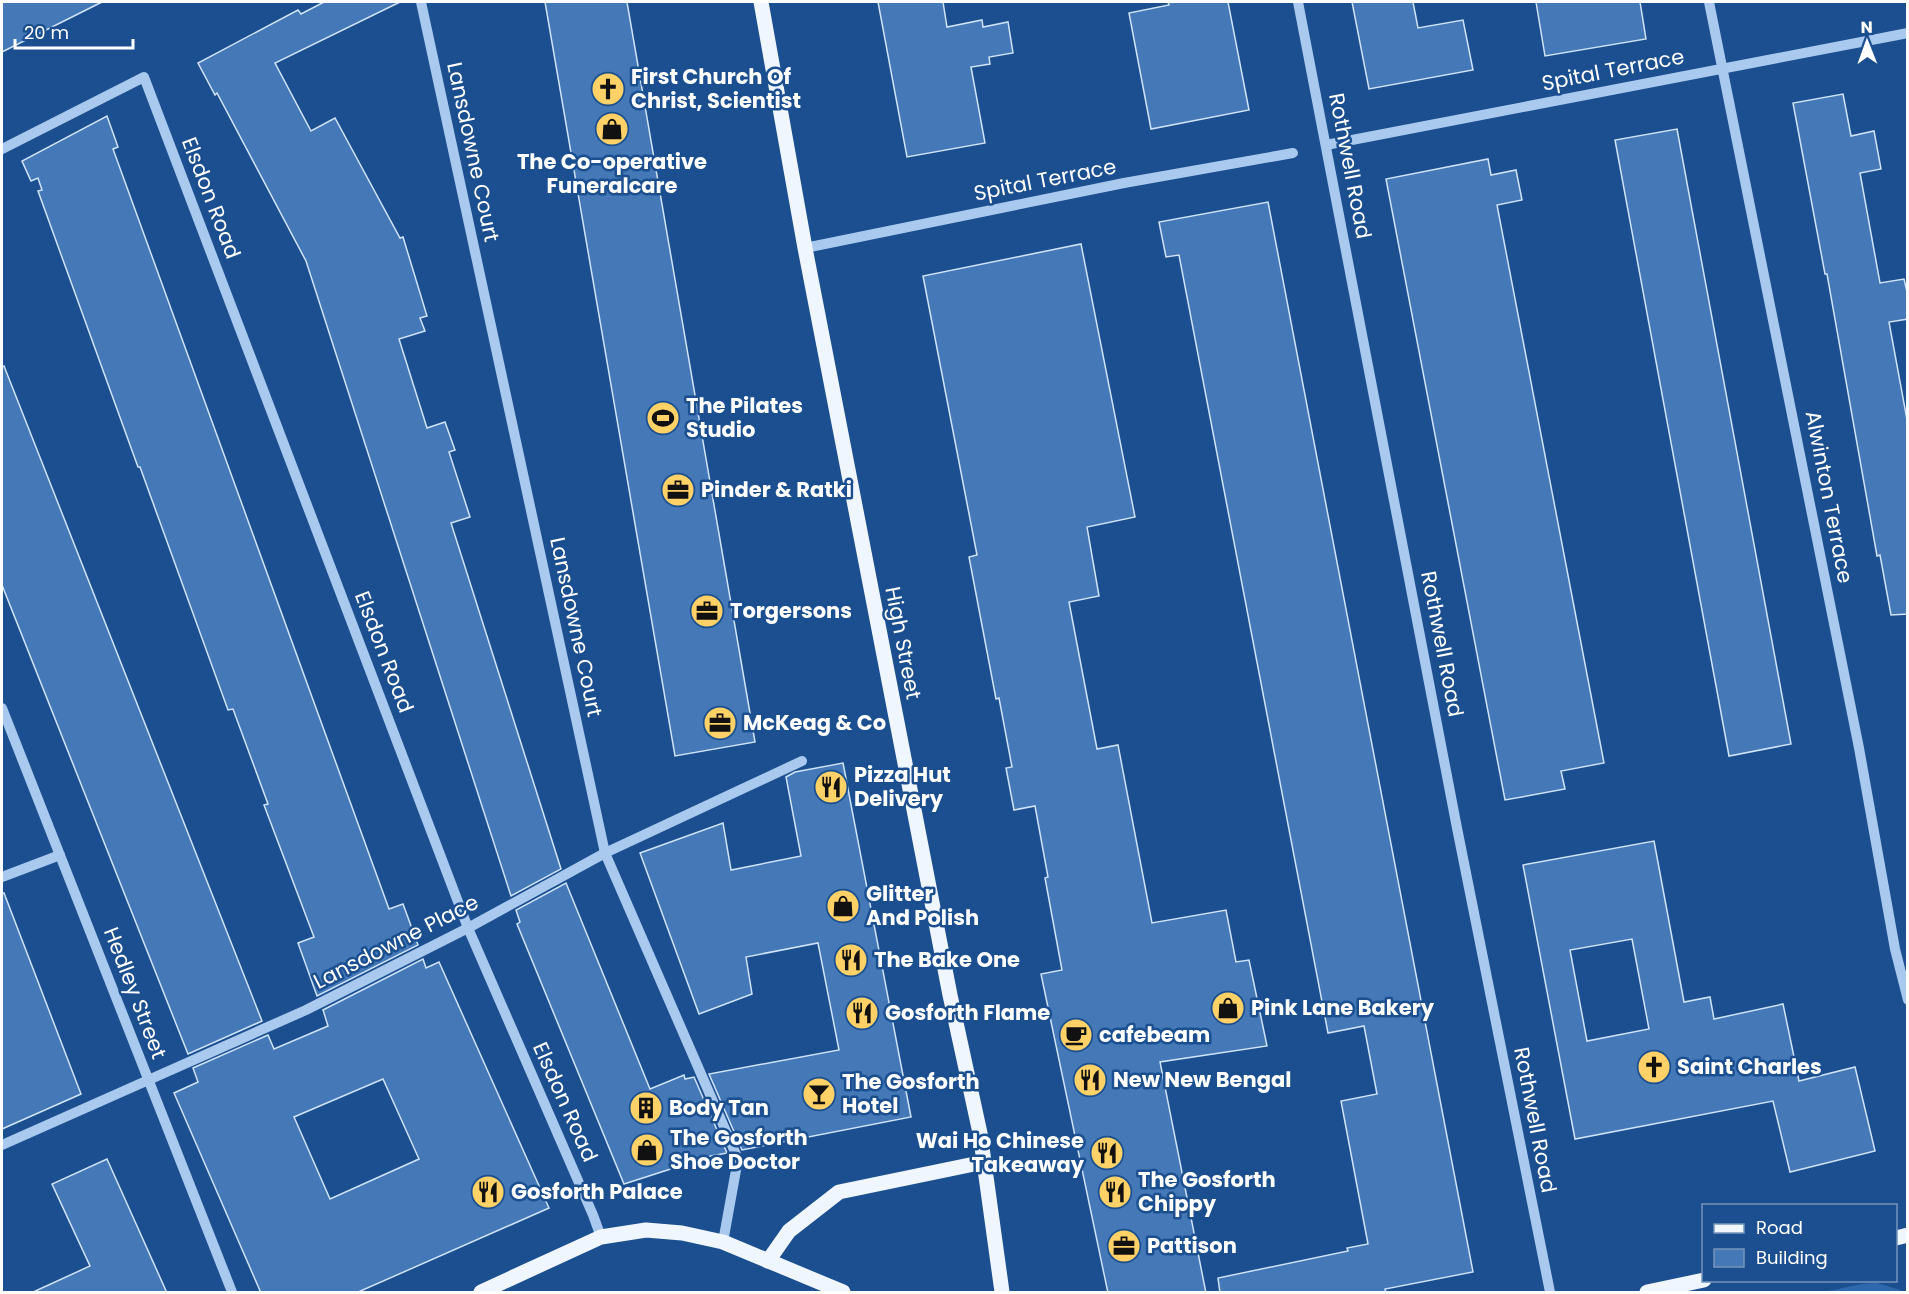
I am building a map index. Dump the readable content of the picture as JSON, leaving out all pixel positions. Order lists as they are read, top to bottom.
{
  "streets": {
    "main road": ["High Street"],
    "street": [
      "Spital Terrace",
      "Lansdowne Court",
      "Rothwell Road",
      "Elsdon Road",
      "Alwinton Terrace",
      "Lansdowne Place",
      "Hedley Street"
    ]
  },
  "crossings": [
    ["Spital Terrace", "Rothwell Road"],
    ["Spital Terrace", "Alwinton Terrace"],
    ["Spital Terrace", "High Street"],
    ["Lansdowne Court", "Lansdowne Place"],
    ["Elsdon Road", "Lansdowne Place"],
    ["Lansdowne Place", "Hedley Street"]
  ],
  "places": {
    "church": ["First Church Of Christ, Scientist", "Saint Charles"],
    "shop": [
      "The Co-operative Funeralcare",
      "Glitter And Polish",
      "Pink Lane Bakery",
      "The Gosforth Shoe Doctor"
    ],
    "sports": ["The Pilates Studio"],
    "office": [
      "Pinder & Ratki",
      "Torgersons",
      "McKeag & Co",
      "Pattison"
    ],
    "restaurant": [
      "Pizza Hut Delivery",
      "The Bake One",
      "Gosforth Flame",
      "New New Bengal",
      "Wai Ho Chinese Takeaway",
      "Gosforth Palace",
      "The Gosforth Chippy"
    ],
    "cafe": ["cafebeam"],
    "bar": ["The Gosforth Hotel"],
    "building": ["Body Tan"]
  },
  "legend": ["Road", "Building"],
  "scale_bar": "20 m",
  "north": "top"
}
